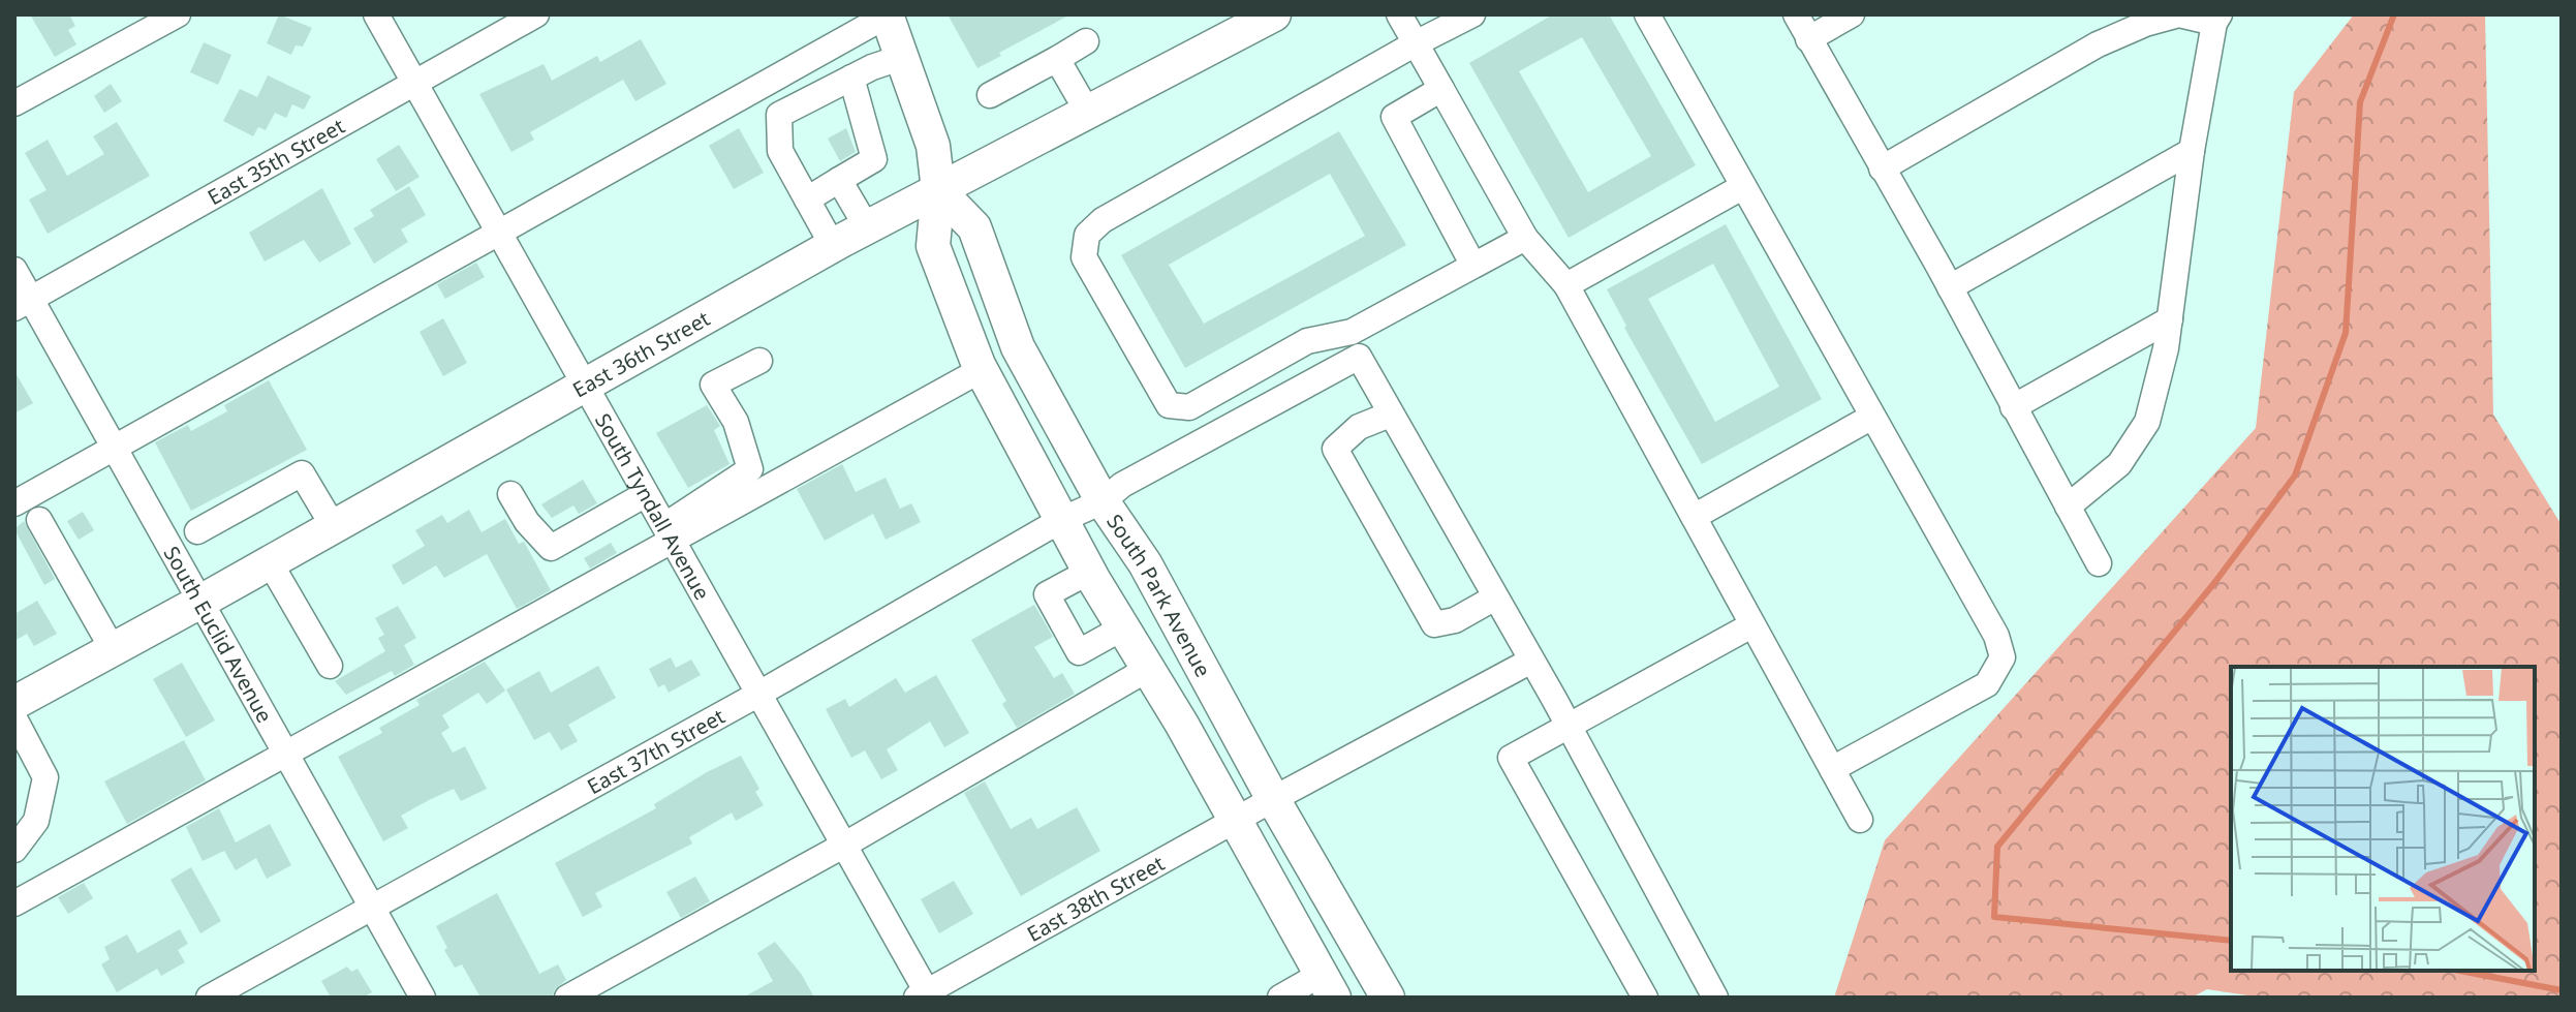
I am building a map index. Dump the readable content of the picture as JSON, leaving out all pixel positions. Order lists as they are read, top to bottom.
{
  "streets": {
    "main road": ["East 36th Street", "South Park Avenue"],
    "street": [
      "East 35th Street",
      "South Tyndall Avenue",
      "South Euclid Avenue",
      "East 37th Street",
      "East 38th Street"
    ]
  },
  "crossings": [
    ["East 35th Street", "South Tyndall Avenue"],
    ["East 35th Street", "South Euclid Avenue"],
    ["East 36th Street", "South Tyndall Avenue"],
    ["East 36th Street", "South Park Avenue"],
    ["East 36th Street", "South Euclid Avenue"],
    ["South Tyndall Avenue", "East 37th Street"],
    ["South Tyndall Avenue", "East 38th Street"],
    ["South Park Avenue", "East 37th Street"],
    ["South Park Avenue", "East 38th Street"],
    ["South Euclid Avenue", "East 37th Street"]
  ]
}
